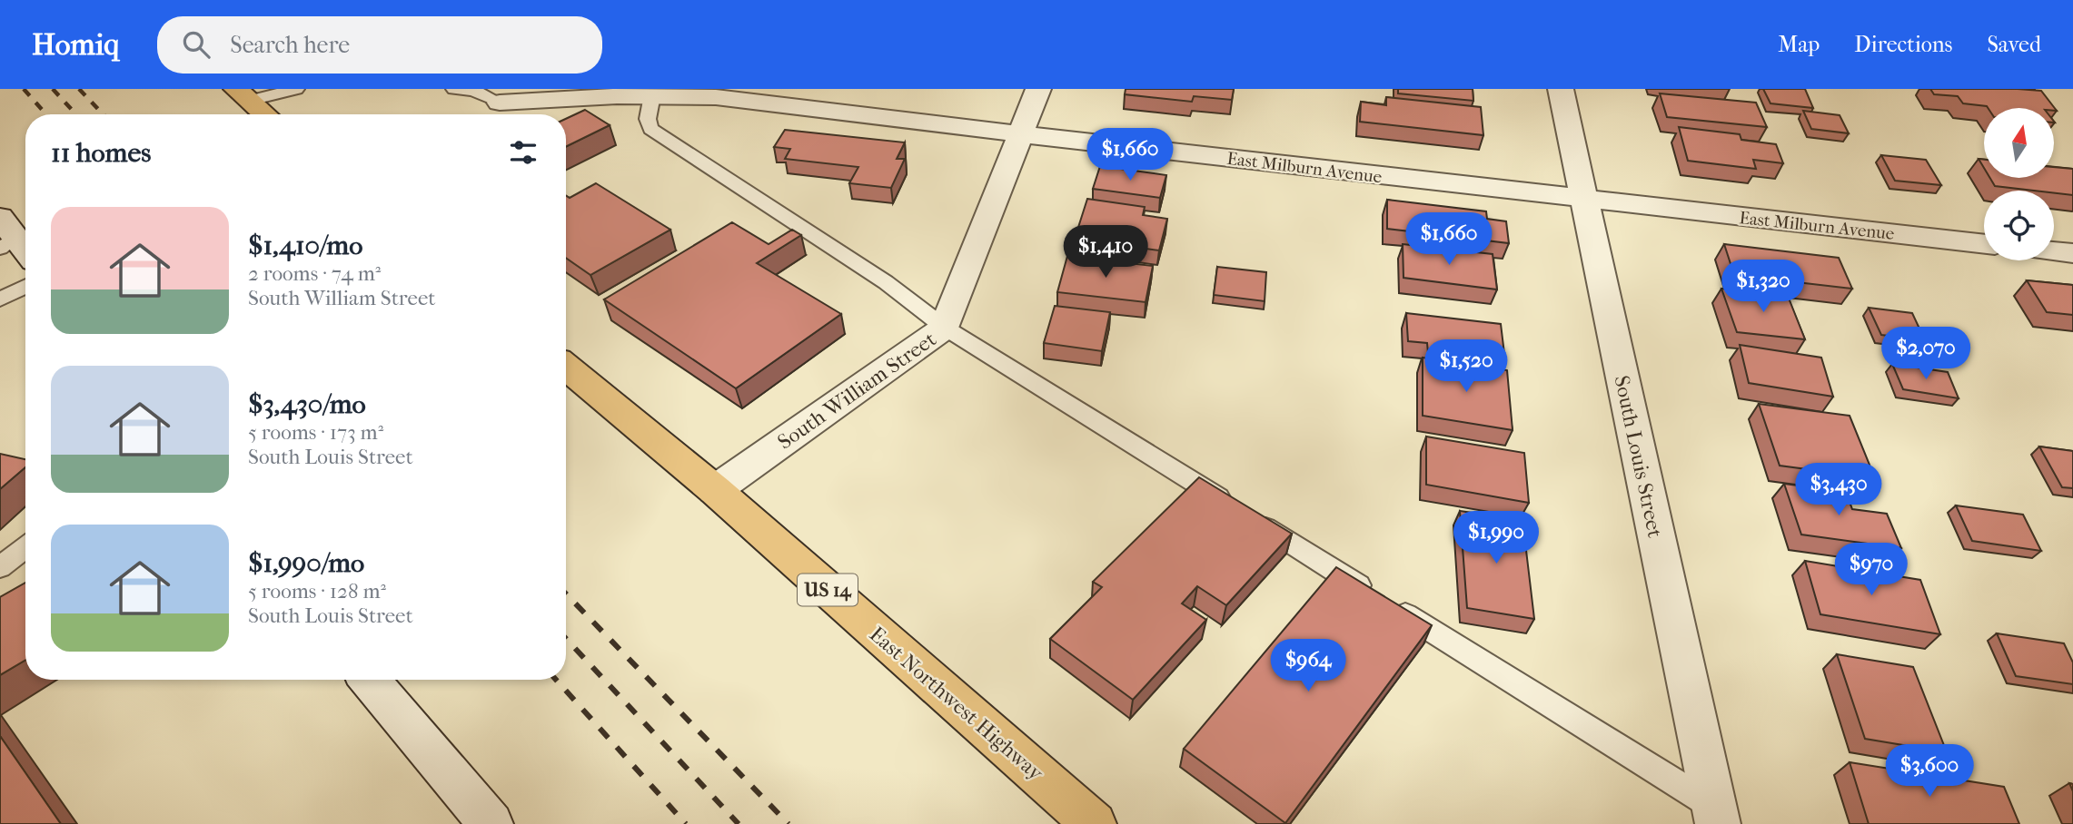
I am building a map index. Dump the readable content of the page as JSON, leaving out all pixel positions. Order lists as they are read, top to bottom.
{
  "streets": {
    "main road": ["US 14", "East Northwest Highway"],
    "street": ["East Milburn Avenue", "South William Street", "South Louis Street"]
  },
  "crossings": [
    ["East Milburn Avenue", "South William Street"],
    ["East Milburn Avenue", "South Louis Street"],
    ["South William Street", "East Northwest Highway"]
  ],
  "north": "top",
  "page": {
    "header": "Homiq",
    "search": "Search here",
    "nav": ["Map", "Directions", "Saved"],
    "heading": "11 homes",
    "price": [
      "$1,660",
      "$1,660",
      "$1,410",
      "$1,320",
      "$2,070",
      "$1,520",
      "$3,430",
      "$1,990",
      "$970",
      "$964",
      "$3,600"
    ],
    "list": [
      {
        "name": "$1,410/mo",
        "note": "2 rooms · 74 m² · South William Street"
      },
      {
        "name": "$3,430/mo",
        "note": "5 rooms · 173 m² · South Louis Street"
      },
      {
        "name": "$1,990/mo",
        "note": "5 rooms · 128 m² · South Louis Street"
      }
    ]
  }
}
